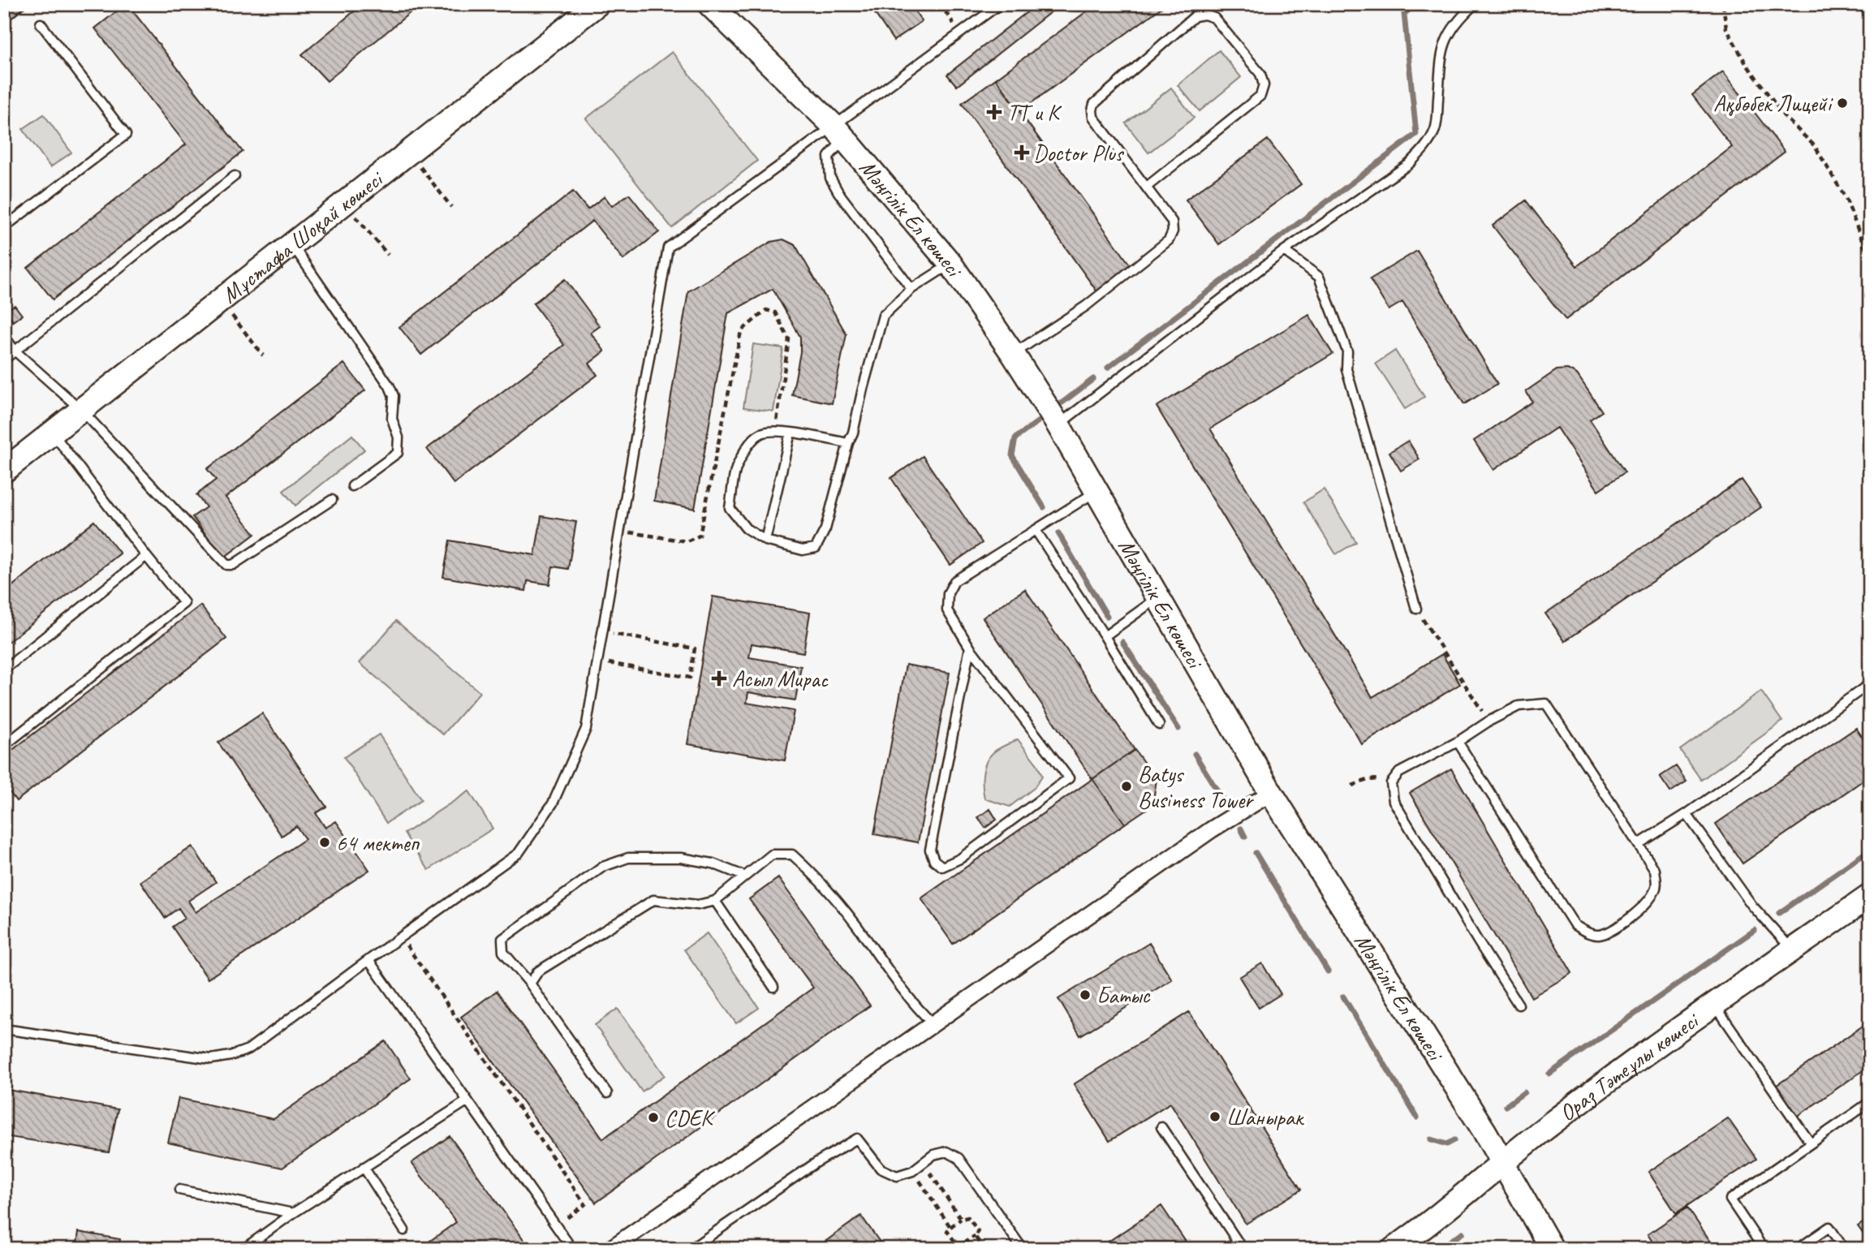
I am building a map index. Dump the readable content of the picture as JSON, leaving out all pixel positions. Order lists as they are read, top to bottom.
{
  "streets": {
    "street": ["Мәңгілік Ел көшесі", "Мұстафа Шоқай көшесі", "Ораз Тәтеұлы көшесі"]
  },
  "crossings": [
    ["Мәңгілік Ел көшесі", "Ораз Тәтеұлы көшесі"]
  ],
  "places": {
    "other": [
      "Ақбөбек Лицейі",
      "Batys Business Tower",
      "64 мектеп",
      "Батыс",
      "Шанырак",
      "CDEK"
    ],
    "health": ["ТТ и К", "Doctor Plus", "Асыл Мирас"]
  }
}
